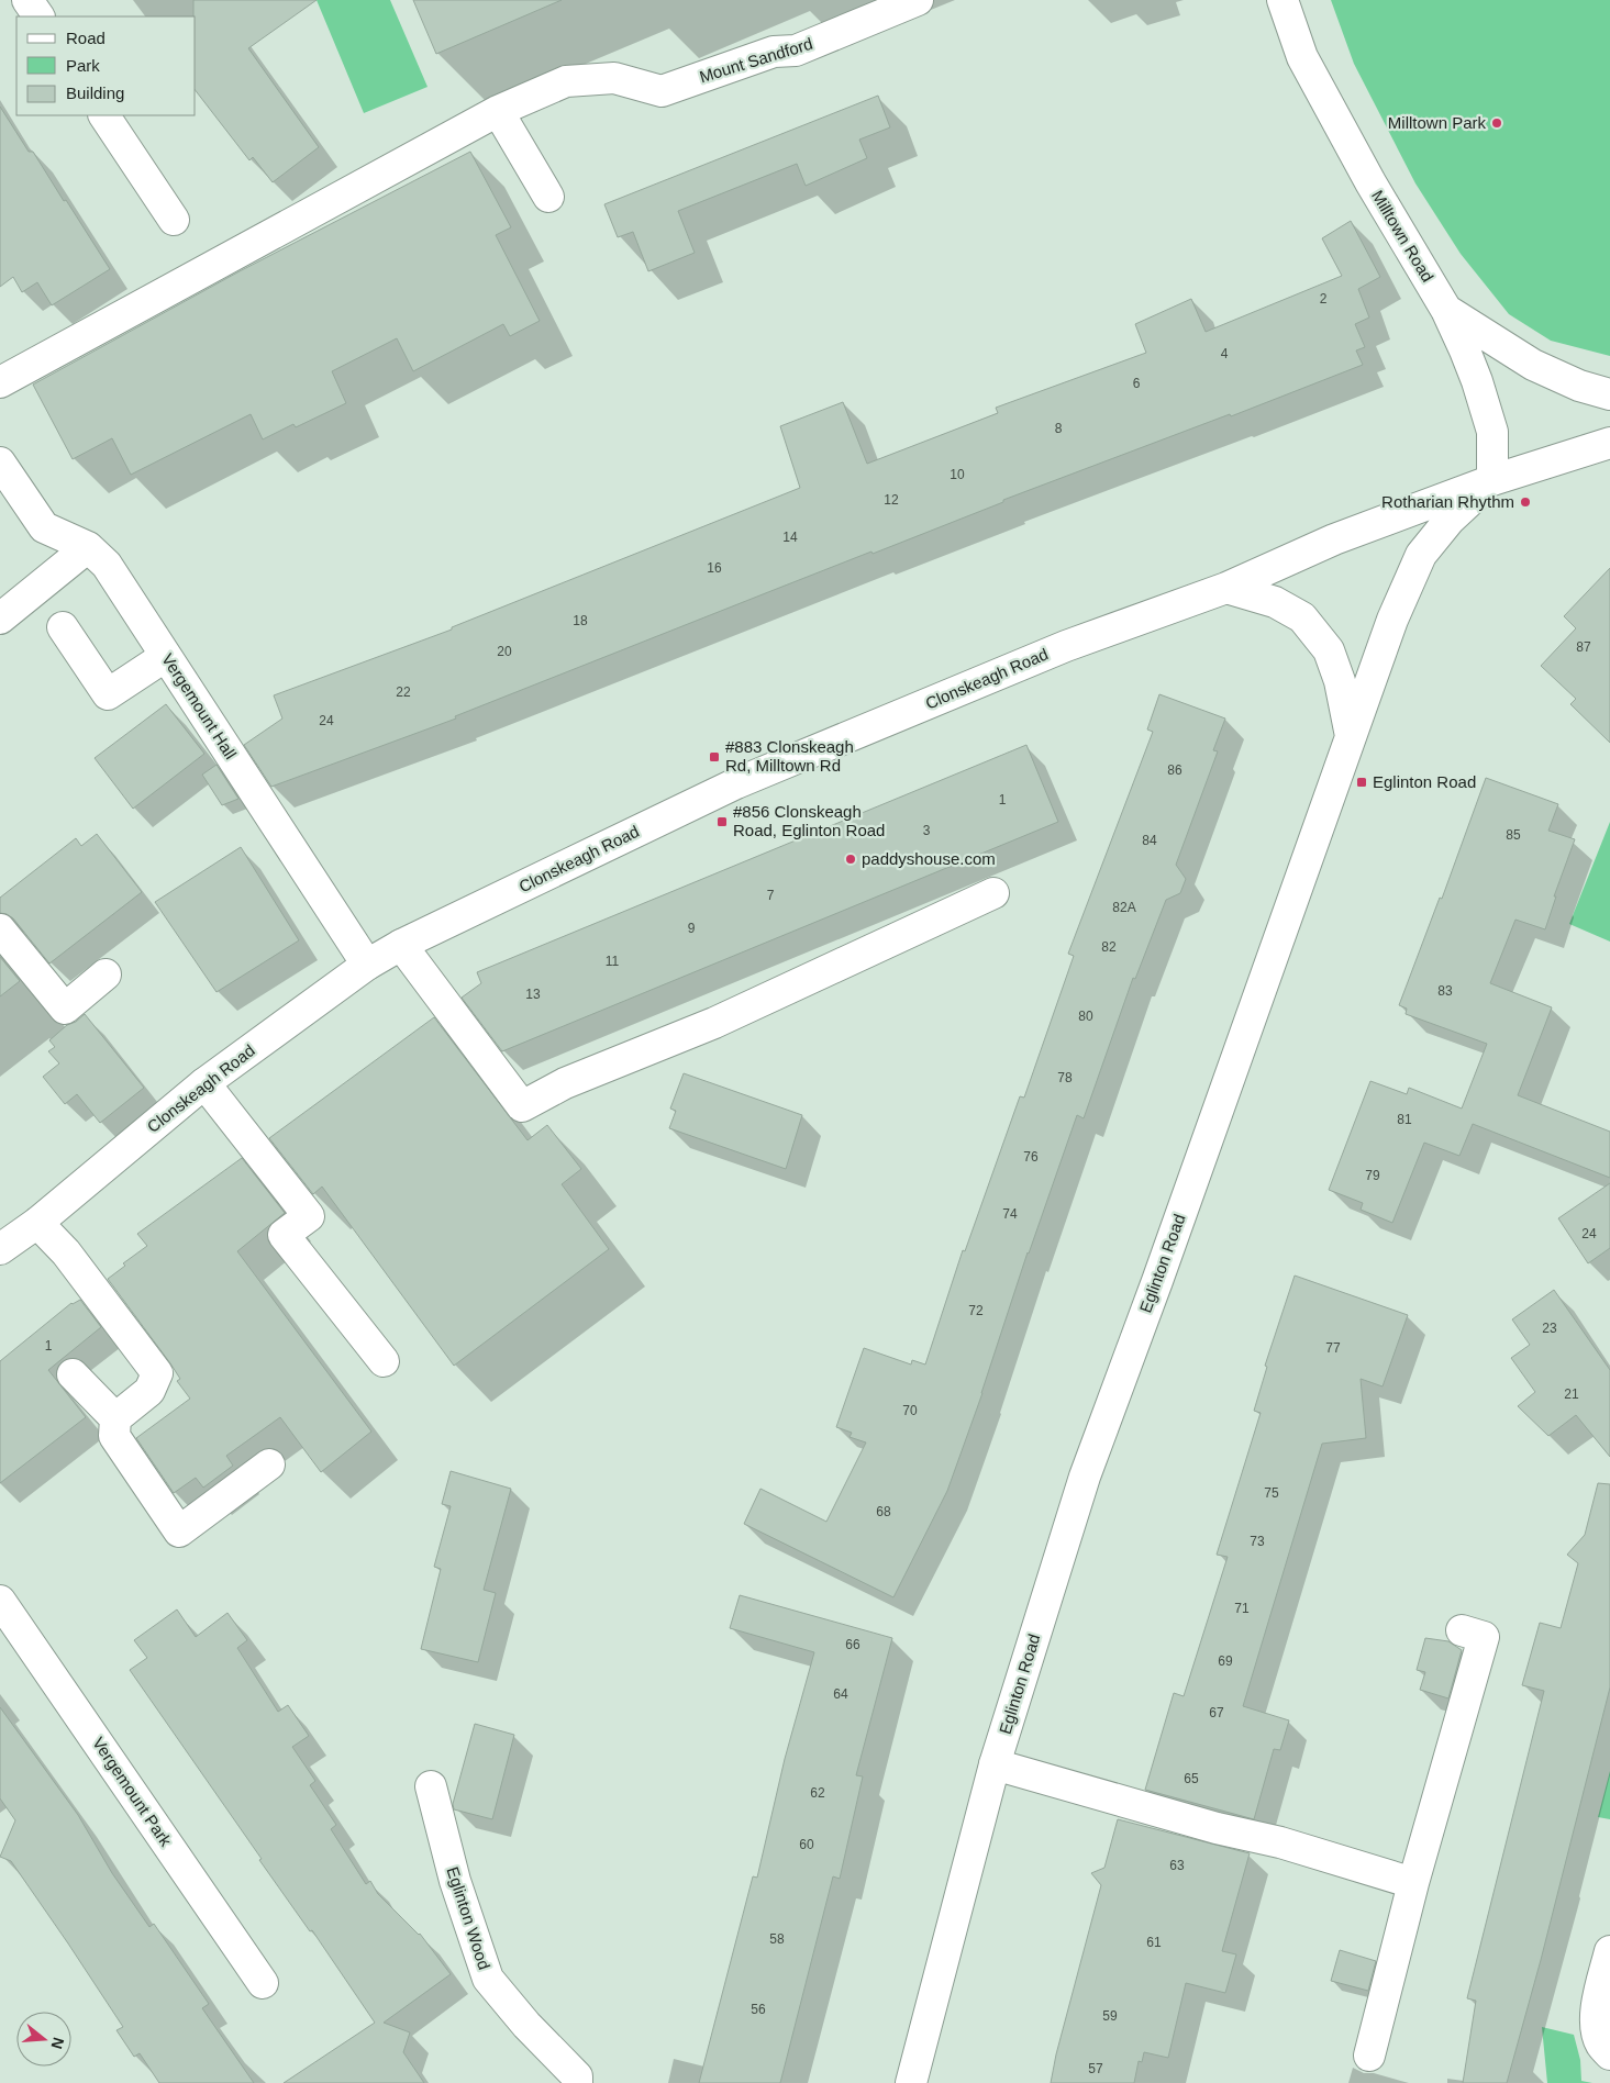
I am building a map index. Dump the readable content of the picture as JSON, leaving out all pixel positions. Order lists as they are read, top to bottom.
{
  "streets": {
    "main road": [
      "Mount Sandford",
      "Milltown Road",
      "Clonskeagh Road",
      "Vergemount Hall",
      "Eglinton Road",
      "Vergemount Park",
      "Eglinton Wood"
    ]
  },
  "crossings": [
    ["Milltown Road", "Clonskeagh Road"],
    ["Milltown Road", "Eglinton Road"],
    ["Clonskeagh Road", "Vergemount Hall"],
    ["Clonskeagh Road", "Eglinton Road"]
  ],
  "places": {
    "other": ["Milltown Park", "Rotharian Rhythm", "paddyshouse.com"],
    "transit": ["#883 Clonskeagh Rd, Milltown Rd", "Eglinton Road", "#856 Clonskeagh Road, Eglinton Road"]
  },
  "house_numbers": [
    "2",
    "4",
    "6",
    "8",
    "10",
    "12",
    "14",
    "16",
    "18",
    "87",
    "20",
    "22",
    "24",
    "86",
    "1",
    "3",
    "85",
    "84",
    "7",
    "82A",
    "9",
    "82",
    "11",
    "83",
    "13",
    "80",
    "78",
    "81",
    "76",
    "79",
    "74",
    "24",
    "72",
    "23",
    "1",
    "77",
    "21",
    "70",
    "75",
    "68",
    "73",
    "71",
    "66",
    "69",
    "64",
    "67",
    "65",
    "62",
    "60",
    "63",
    "58",
    "61",
    "56",
    "59",
    "57"
  ],
  "legend": ["Road", "Park", "Building"],
  "north": "right"
}
